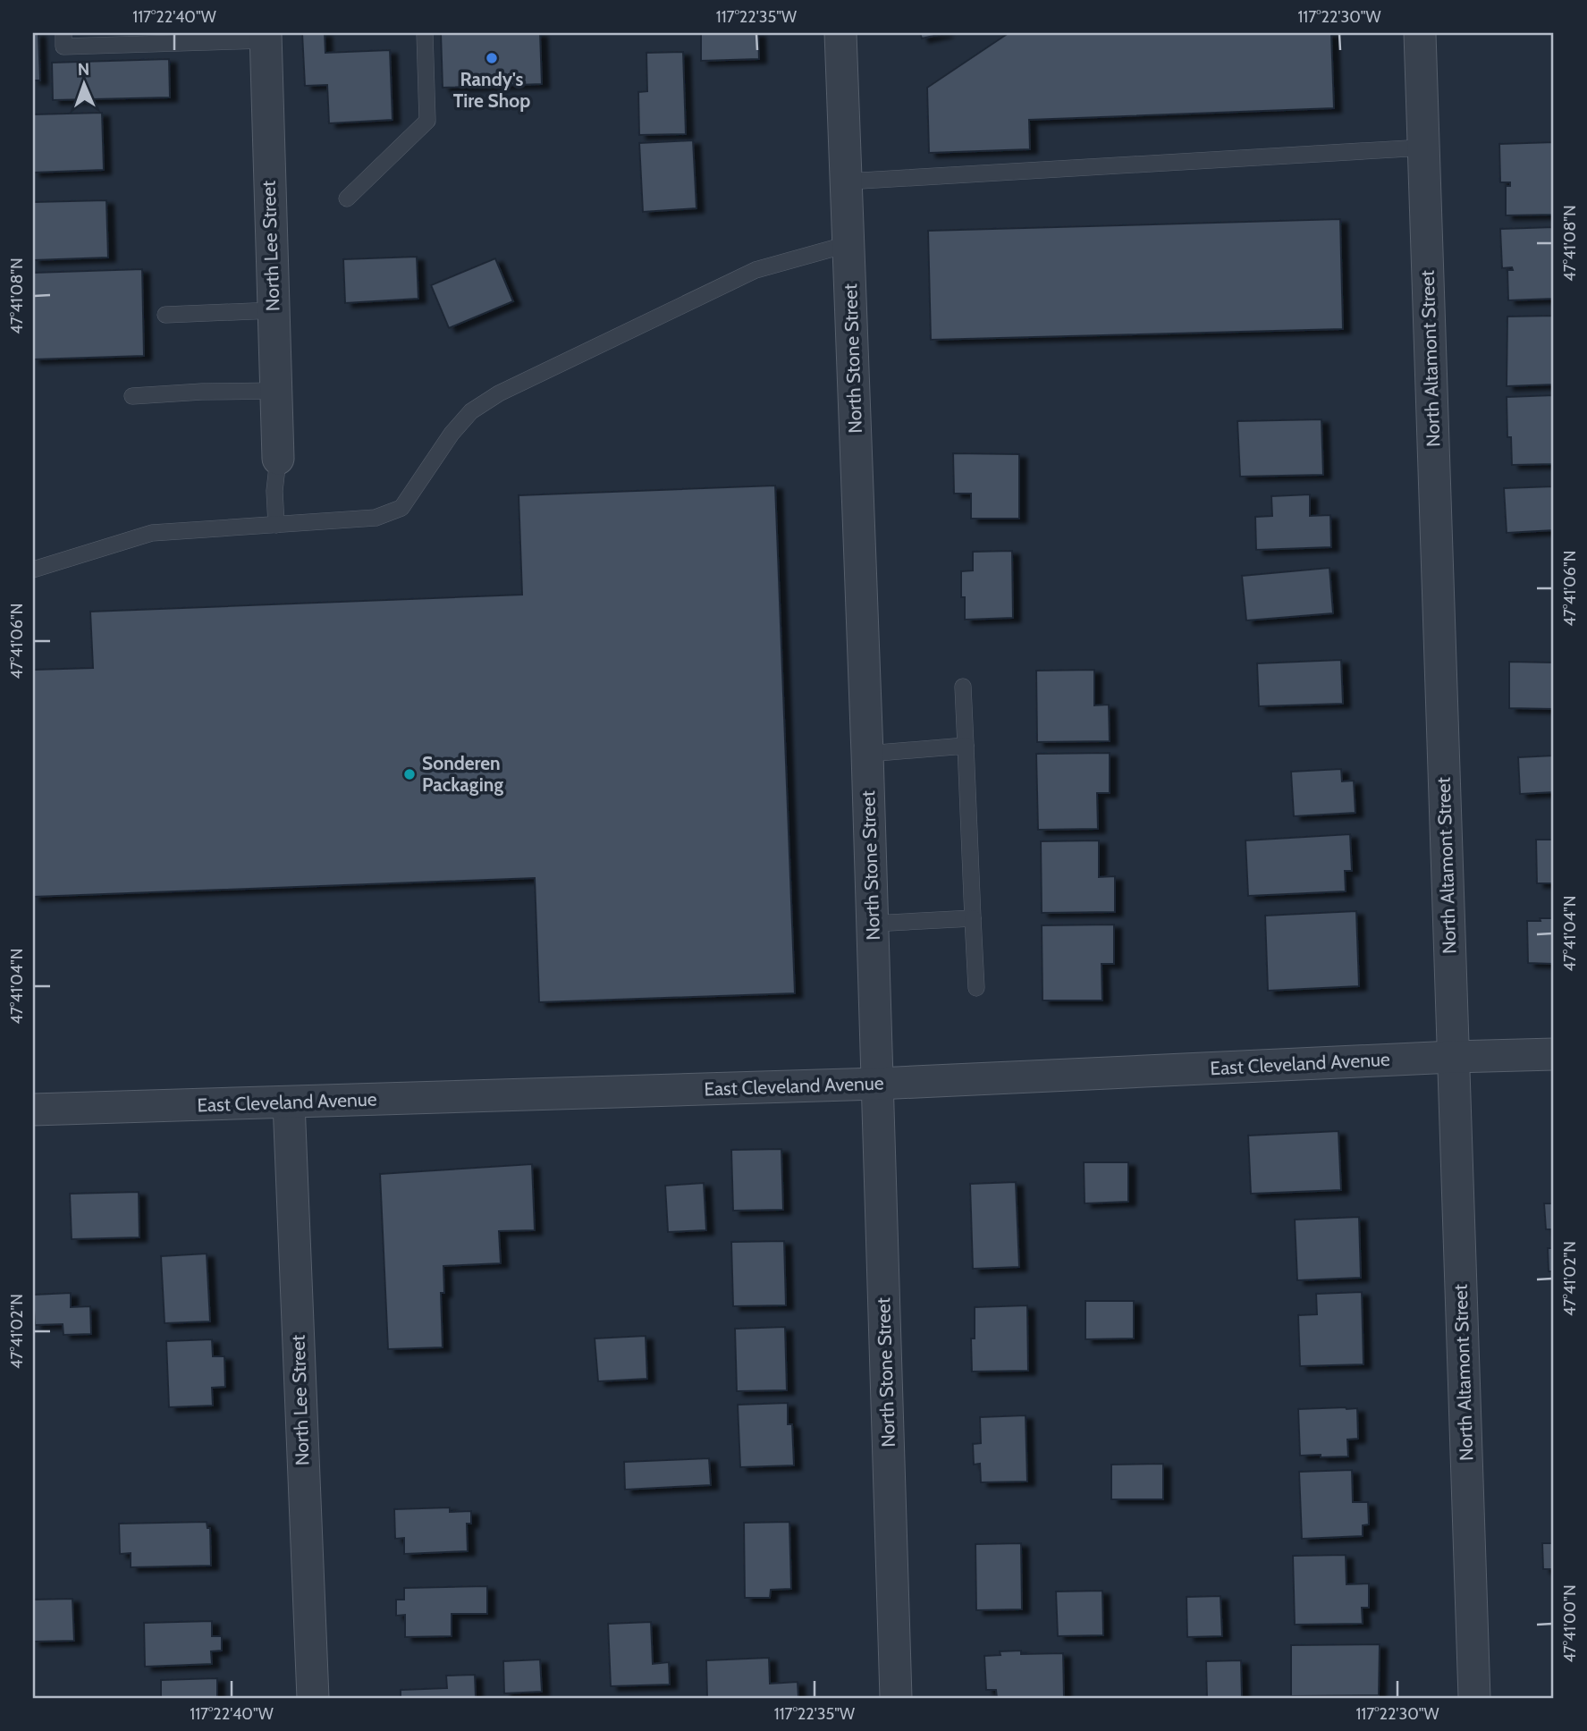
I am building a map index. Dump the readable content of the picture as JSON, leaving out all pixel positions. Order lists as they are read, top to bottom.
{
  "streets": {
    "street": [
      "North Lee Street",
      "North Stone Street",
      "North Altamont Street",
      "East Cleveland Avenue"
    ]
  },
  "crossings": [
    ["North Lee Street", "East Cleveland Avenue"],
    ["North Stone Street", "East Cleveland Avenue"],
    ["North Altamont Street", "East Cleveland Avenue"]
  ],
  "places": ["Randy's Tire Shop", "Sonderen Packaging"],
  "north": "top",
  "coordinates": [
    "117°22'40\"W",
    "117°22'35\"W",
    "117°22'30\"W",
    "47°41'08\"N",
    "47°41'06\"N",
    "47°41'04\"N",
    "47°41'02\"N",
    "47°41'00\"N"
  ]
}
